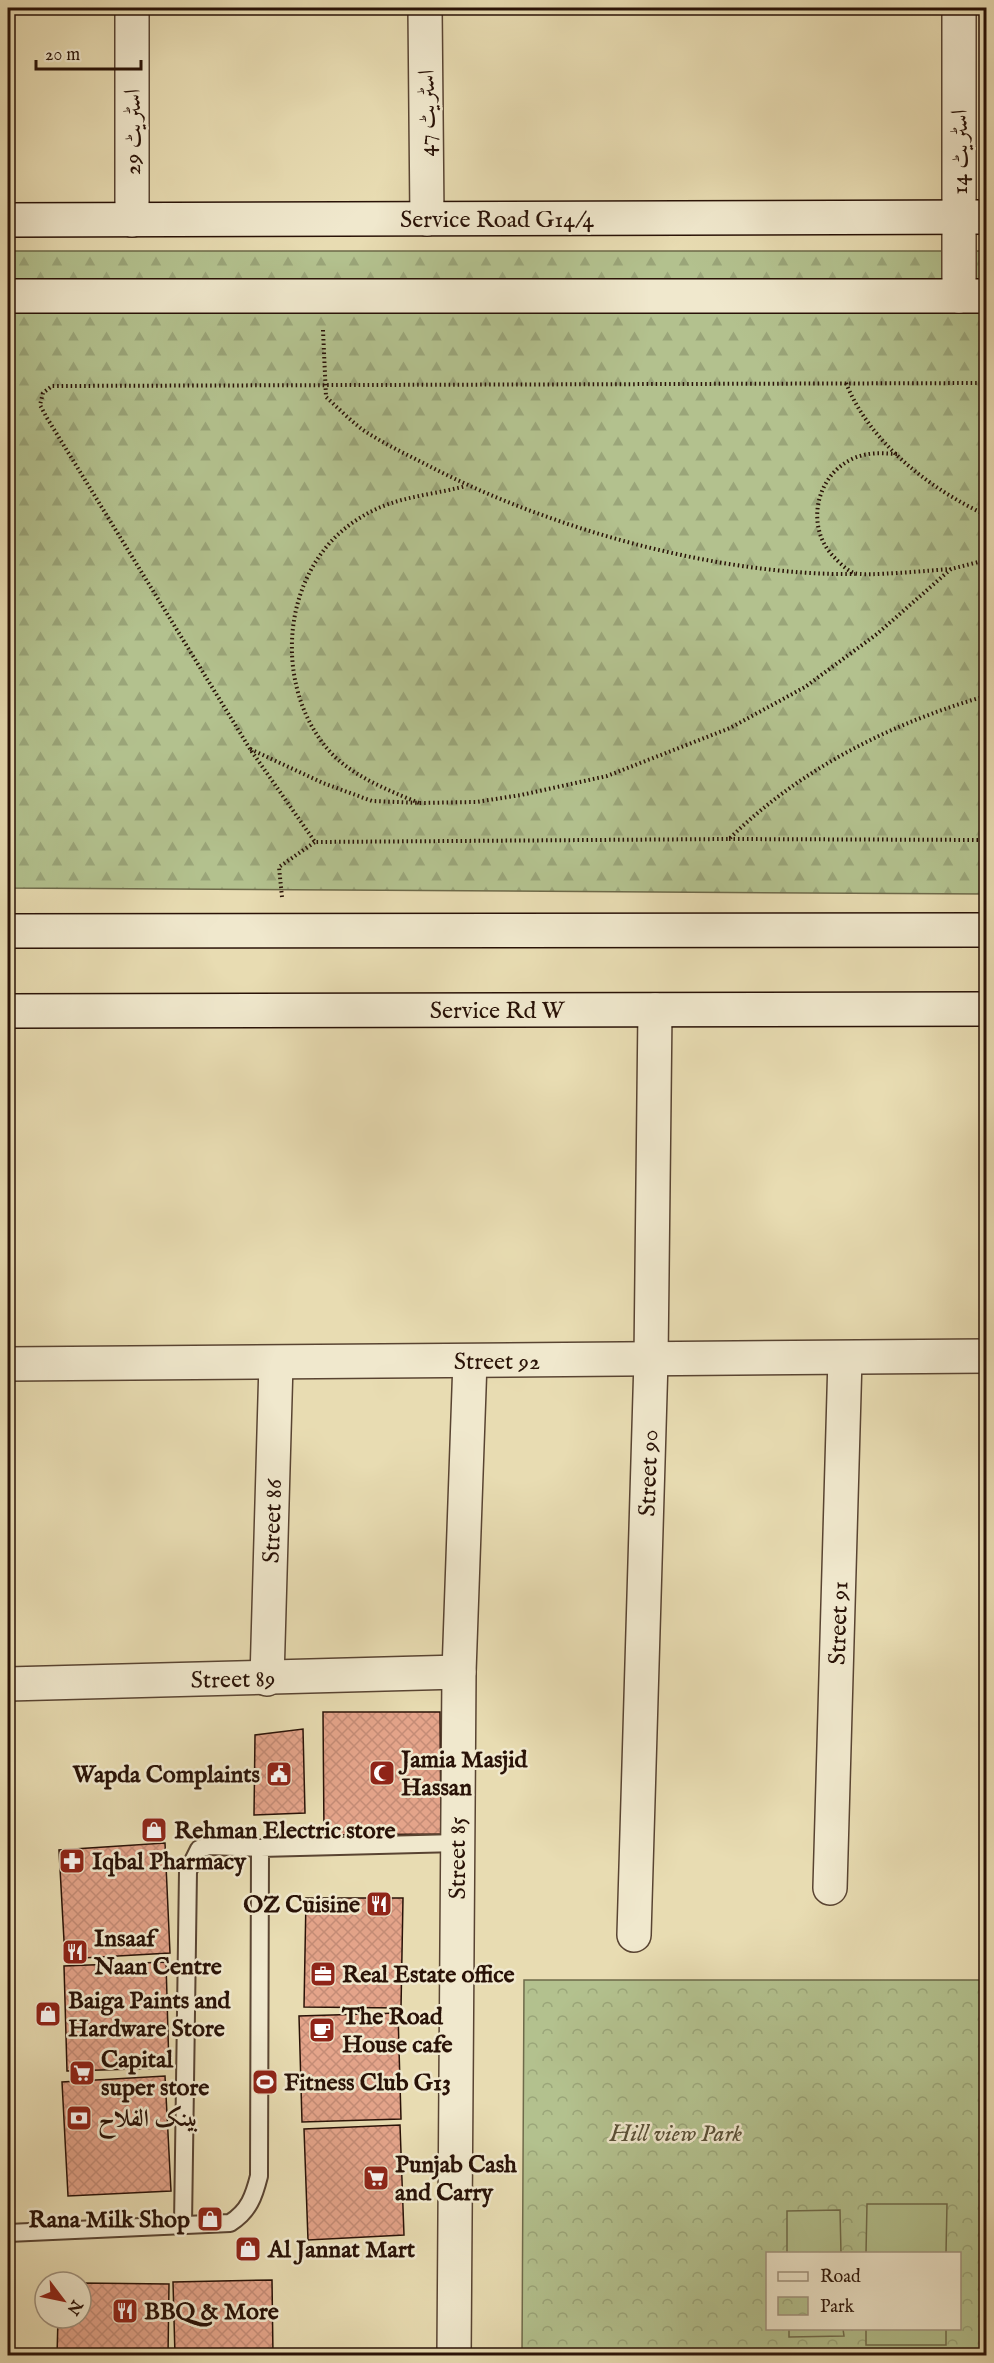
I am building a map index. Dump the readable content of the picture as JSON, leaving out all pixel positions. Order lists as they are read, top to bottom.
{
  "streets": {
    "street": [
      "اسٹریٹ 47",
      "اسٹریٹ 29",
      "اسٹریٹ 14",
      "Service Road G14/4",
      "Service Rd W",
      "Street 92",
      "Street 90",
      "Street 86",
      "Street 91",
      "Street 89",
      "Street 85"
    ]
  },
  "crossings": [
    ["اسٹریٹ 47", "Service Road G14/4"],
    ["اسٹریٹ 29", "Service Road G14/4"],
    ["اسٹریٹ 14", "Service Road G14/4"],
    ["Service Rd W", "Street 90"],
    ["Street 92", "Street 90"],
    ["Street 92", "Street 86"],
    ["Street 92", "Street 91"],
    ["Street 92", "Street 85"],
    ["Street 86", "Street 89"],
    ["Street 89", "Street 85"]
  ],
  "parks": ["Hill view Park"],
  "places": {
    "mosque": ["Jamia Masjid Hassan"],
    "public building": ["Wapda Complaints"],
    "shop": [
      "Rehman Electric store",
      "Baiga Paints and Hardware Store",
      "Rana Milk Shop",
      "Al Jannat Mart"
    ],
    "pharmacy": ["Iqbal Pharmacy"],
    "restaurant": ["OZ Cuisine", "Insaaf Naan Centre", "BBQ & More"],
    "office": ["Real Estate office"],
    "cafe": ["The Road House cafe"],
    "supermarket": ["Capital super store", "Punjab Cash and Carry"],
    "sports": ["Fitness Club G13"],
    "bank": ["بینک الفلاح"]
  },
  "legend": ["Road", "Park"],
  "scale_bar": "20 m",
  "north": "bottom right"
}
